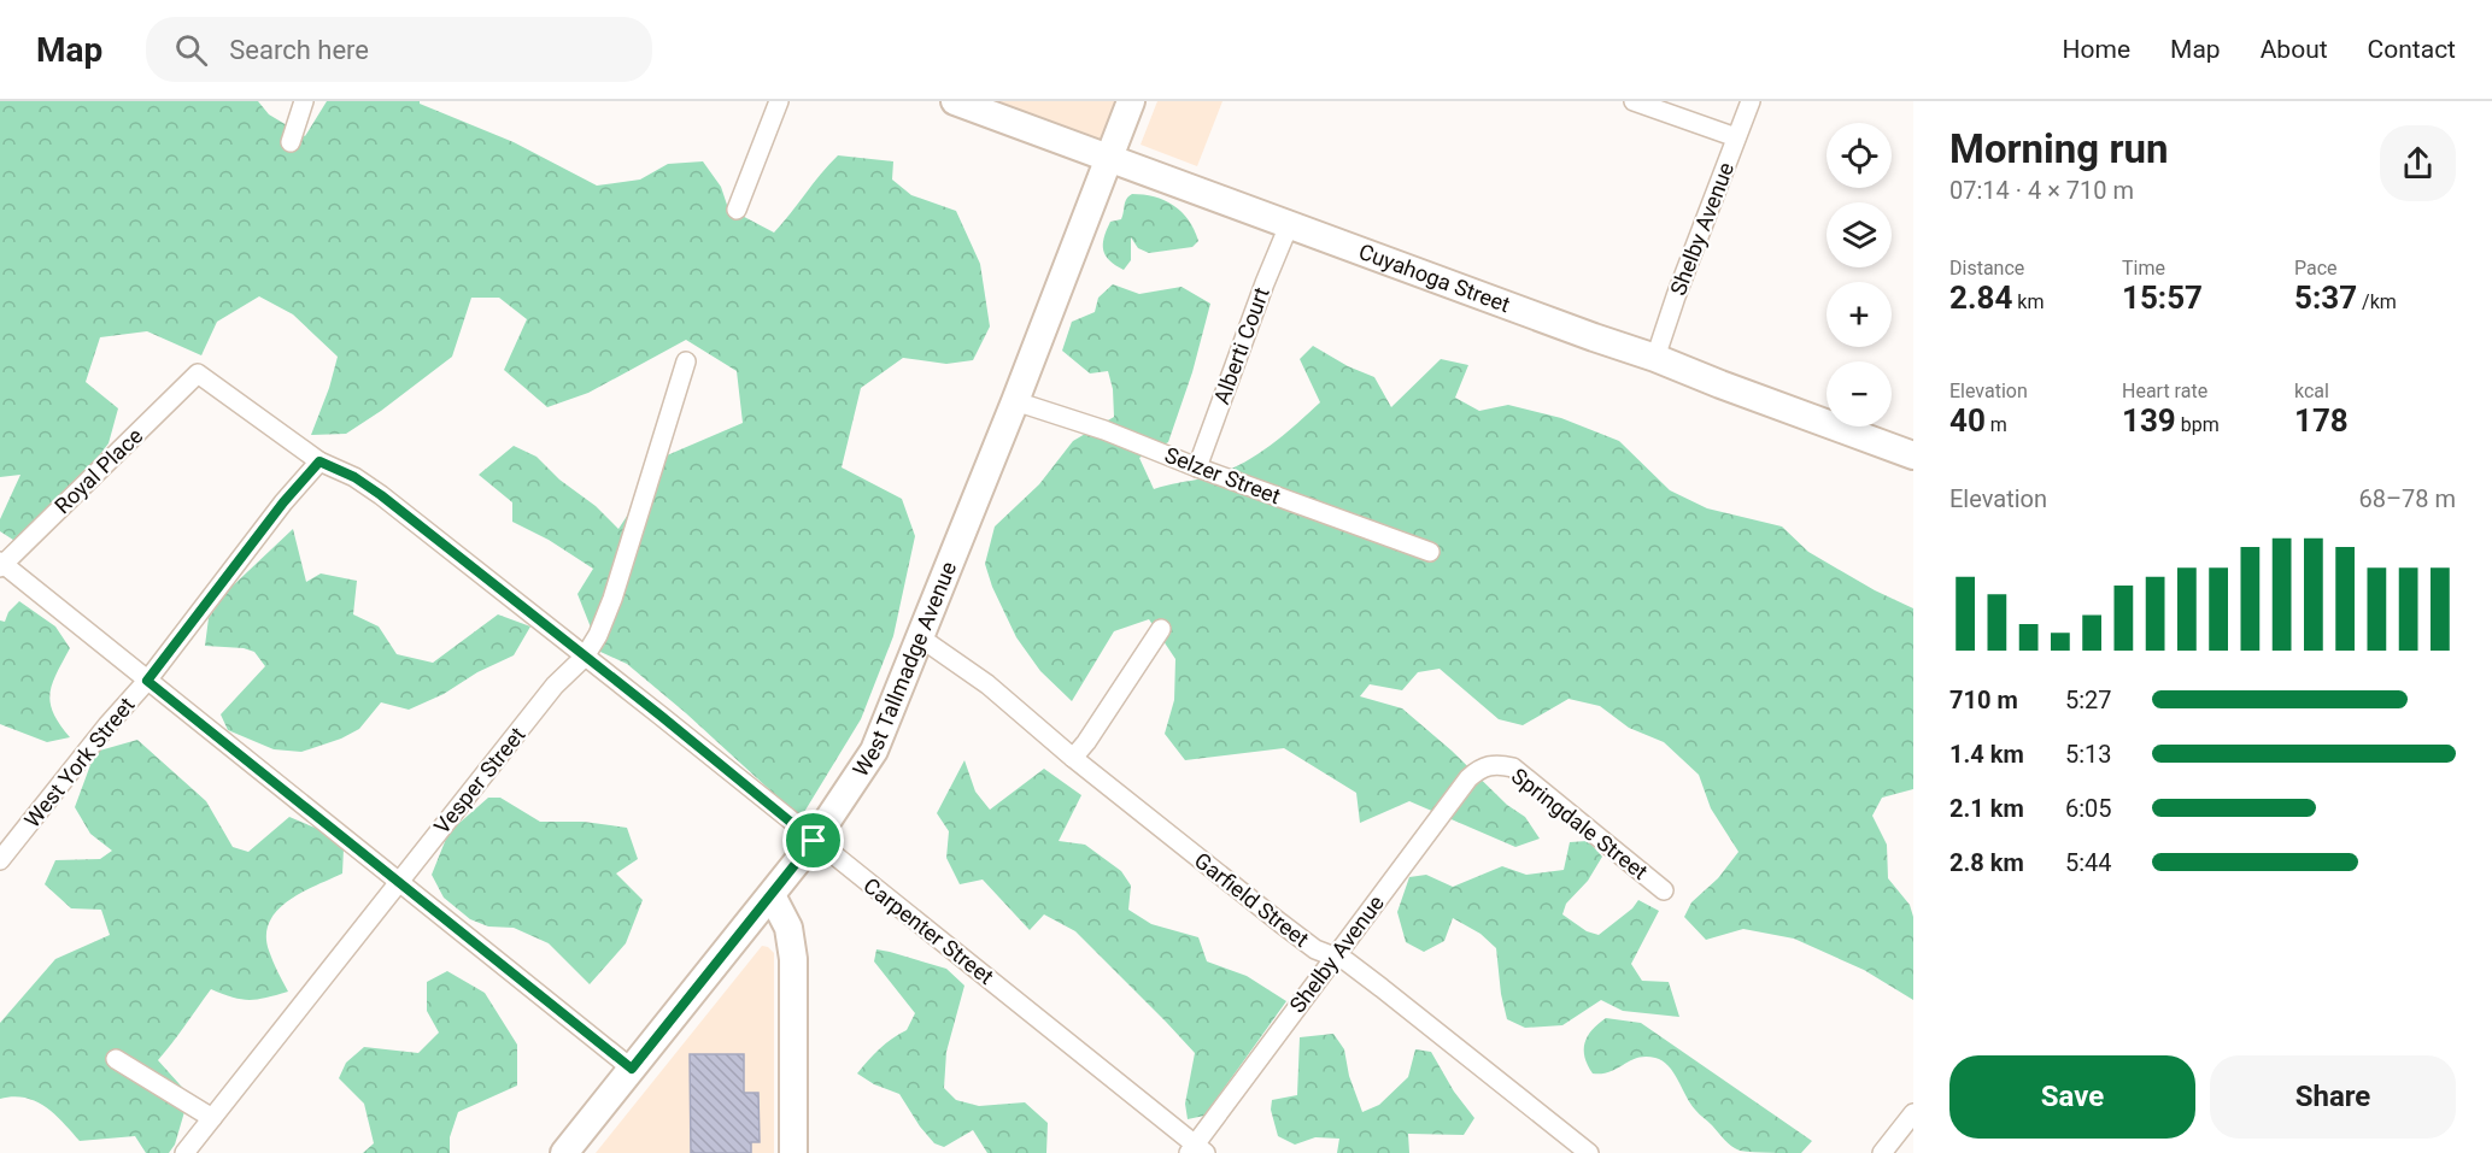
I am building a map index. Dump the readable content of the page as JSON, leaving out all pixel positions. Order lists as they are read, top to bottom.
{
  "streets": {
    "street": [
      "Shelby Avenue",
      "Cuyahoga Street",
      "Alberti Court",
      "Royal Place",
      "Selzer Street",
      "West Tallmadge Avenue",
      "West York Street",
      "Vesper Street",
      "Springdale Street",
      "Garfield Street",
      "Carpenter Street"
    ]
  },
  "crossings": [
    ["Shelby Avenue", "Cuyahoga Street"],
    ["Shelby Avenue", "Springdale Street"],
    ["Shelby Avenue", "Garfield Street"],
    ["Shelby Avenue", "Carpenter Street"],
    ["Cuyahoga Street", "Alberti Court"],
    ["Cuyahoga Street", "West Tallmadge Avenue"],
    ["Alberti Court", "Selzer Street"],
    ["Royal Place", "Carpenter Street"],
    ["Selzer Street", "West Tallmadge Avenue"],
    ["West Tallmadge Avenue", "Garfield Street"],
    ["West Tallmadge Avenue", "Carpenter Street"],
    ["West York Street", "Carpenter Street"],
    ["Vesper Street", "Carpenter Street"]
  ],
  "page": {
    "header": "Map",
    "search": "Search here",
    "nav": [
      "Home",
      "Map",
      "About",
      "Contact"
    ],
    "heading": ["Morning run", "07:14 · 4 × 710 m"],
    "map_buttons": ["+", "−"],
    "stats": [
      ["Distance", "2.84 km"],
      ["Time", "15:57"],
      ["Pace", "5:37 /km"],
      ["Elevation", "40 m"],
      ["Heart rate", "139 bpm"],
      ["kcal", "178"]
    ],
    "chart": ["Elevation", "68–78 m"],
    "list": [
      {
        "name": "710 m",
        "note": "5:27"
      },
      {
        "name": "1.4 km",
        "note": "5:13"
      },
      {
        "name": "2.1 km",
        "note": "6:05"
      },
      {
        "name": "2.8 km",
        "note": "5:44"
      }
    ],
    "buttons": ["Save", "Share"]
  }
}
